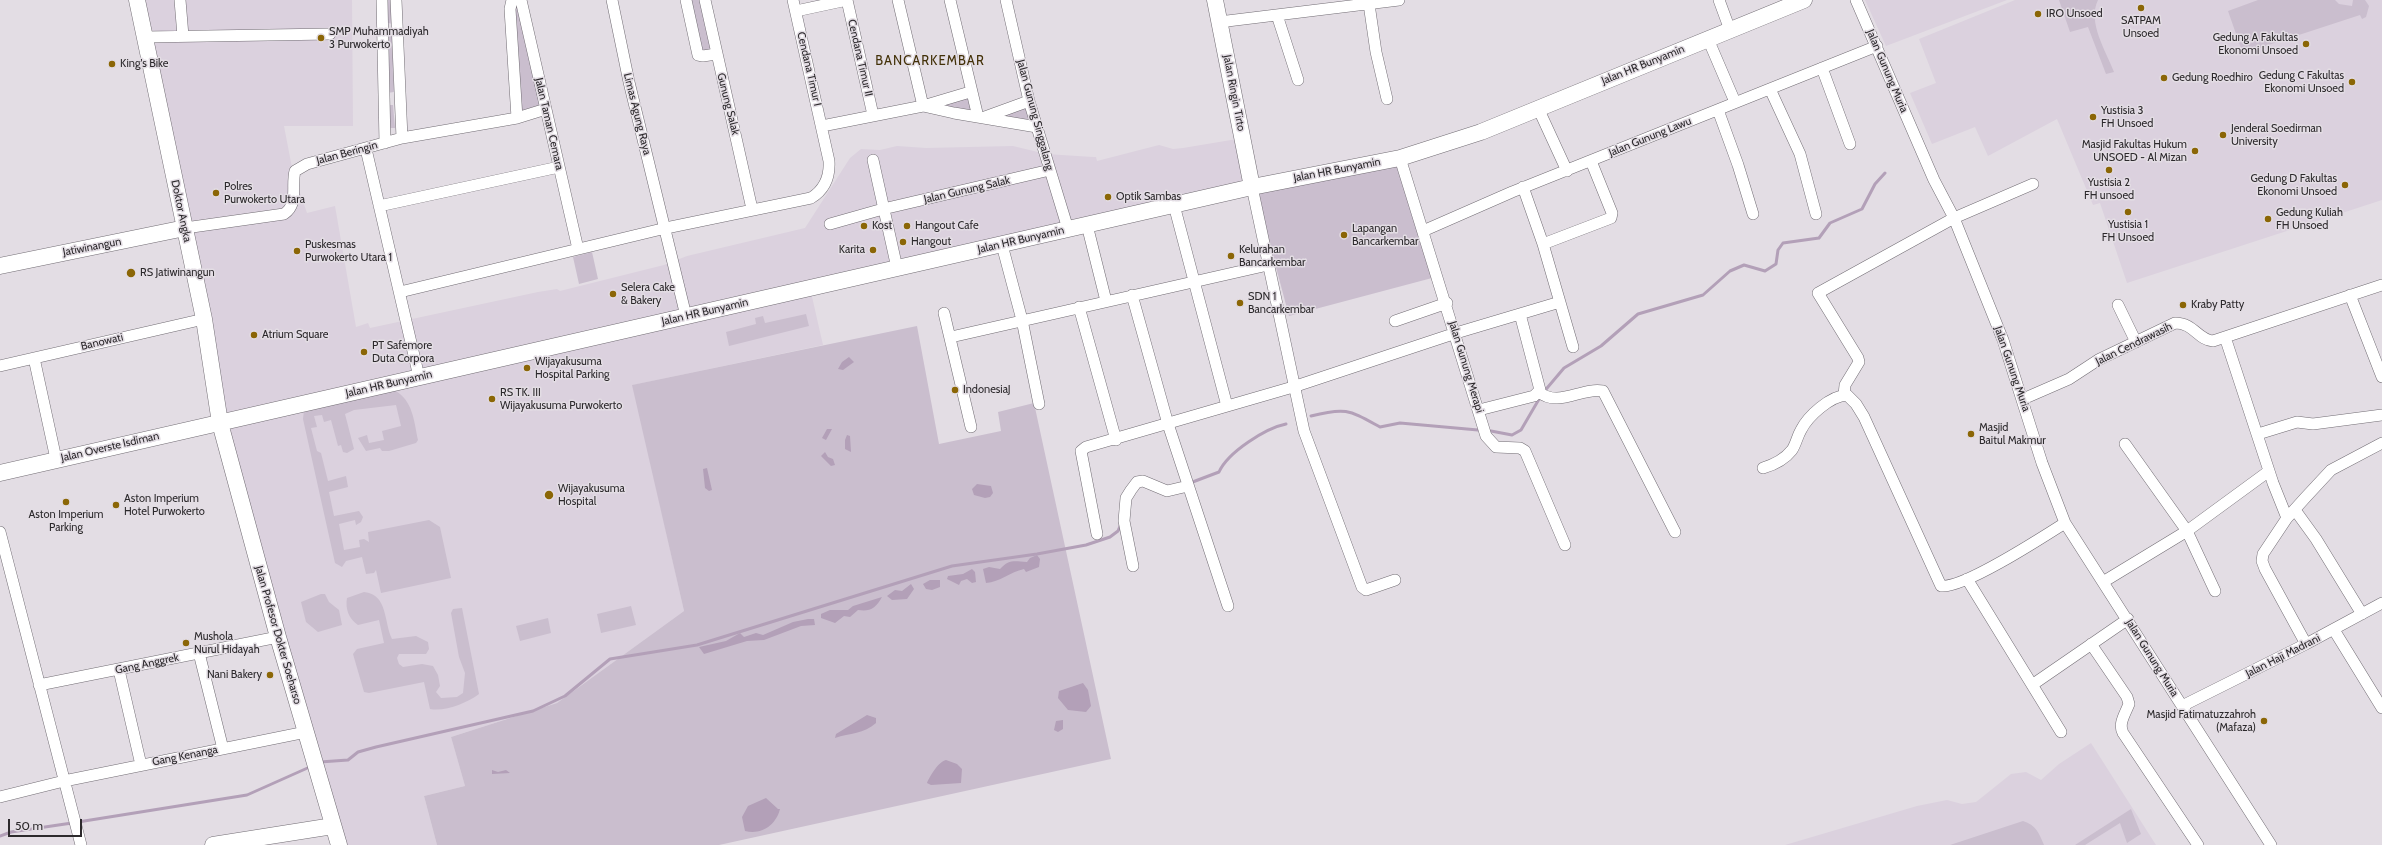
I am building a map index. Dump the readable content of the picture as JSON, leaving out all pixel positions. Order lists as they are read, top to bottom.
{
  "streets": {
    "main road": [
      "Jalan HR Bunyamin",
      "Jalan Ringin Tirto",
      "Doktor Angka",
      "Jatiwinangun",
      "Jalan Overste Isdiman",
      "Jalan Profesor Dokter Soeharso"
    ],
    "street": [
      "Cendana Timur II",
      "Cendana Timur I",
      "Jalan Gunung Muria",
      "Gunung Salak",
      "Limas Agung Raya",
      "Jalan Gunung Singgalang",
      "Jalan Taman Cemara",
      "Jalan Gunung Lawu",
      "Jalan Beringin",
      "Jalan Gunung Salak",
      "Banowati",
      "Jalan Cendrawasih",
      "Jalan Gunung Merapi",
      "Jalan Haji Madrani",
      "Gang Anggrek",
      "Gang Kenanga"
    ]
  },
  "crossings": [
    ["Jalan HR Bunyamin", "Jalan Ringin Tirto"],
    ["Jalan HR Bunyamin", "Limas Agung Raya"],
    ["Jalan HR Bunyamin", "Jalan Gunung Singgalang"],
    ["Jalan HR Bunyamin", "Doktor Angka"],
    ["Jalan HR Bunyamin", "Jalan Gunung Merapi"],
    ["Jalan HR Bunyamin", "Jalan Overste Isdiman"],
    ["Jalan HR Bunyamin", "Jalan Profesor Dokter Soeharso"],
    ["Cendana Timur I", "Gunung Salak"],
    ["Cendana Timur I", "Limas Agung Raya"],
    ["Cendana Timur I", "Jalan Taman Cemara"],
    ["Jalan Gunung Muria", "Jalan Gunung Lawu"],
    ["Jalan Gunung Muria", "Jalan Cendrawasih"],
    ["Jalan Gunung Muria", "Jalan Haji Madrani"],
    ["Jalan Gunung Singgalang", "Jalan Gunung Salak"],
    ["Jalan Taman Cemara", "Jalan Beringin"],
    ["Jalan Gunung Lawu", "Jalan Gunung Merapi"],
    ["Jalan Beringin", "Doktor Angka"],
    ["Jalan Beringin", "Jatiwinangun"],
    ["Doktor Angka", "Jatiwinangun"],
    ["Doktor Angka", "Banowati"],
    ["Doktor Angka", "Jalan Overste Isdiman"],
    ["Doktor Angka", "Jalan Profesor Dokter Soeharso"],
    ["Jalan Overste Isdiman", "Jalan Profesor Dokter Soeharso"],
    ["Jalan Profesor Dokter Soeharso", "Gang Anggrek"],
    ["Jalan Profesor Dokter Soeharso", "Gang Kenanga"]
  ],
  "districts": ["BANCARKEMBAR"],
  "places": [
    "SATPAM Unsoed",
    "IRO Unsoed",
    "SMP Muhammadiyah 3 Purwokerto",
    "Gedung A Fakultas Ekonomi Unsoed",
    "King's Bike",
    "Gedung Roedhiro",
    "Gedung C Fakultas Ekonomi Unsoed",
    "Yustisia 3 FH Unsoed",
    "Jenderal Soedirman University",
    "Masjid Fakultas Hukum UNSOED - Al Mizan",
    "Yustisia 2 FH unsoed",
    "Gedung D Fakultas Ekonomi Unsoed",
    "Polres Purwokerto Utara",
    "Optik Sambas",
    "Yustisia 1 FH Unsoed",
    "Gedung Kuliah FH Unsoed",
    "Kost",
    "Hangout Cafe",
    "Lapangan Bancarkembar",
    "Hangout",
    "Karita",
    "Puskesmas Purwokerto Utara 1",
    "Kelurahan Bancarkembar",
    "RS Jatiwinangun",
    "Selera Cake & Bakery",
    "SDN 1 Bancarkembar",
    "Kraby Patty",
    "Atrium Square",
    "PT Safemore Duta Corpora",
    "Wijayakusuma Hospital Parking",
    "IndonesiaJ",
    "RS TK. III Wijayakusuma Purwokerto",
    "Masjid Baitul Makmur",
    "Wijayakusuma Hospital",
    "Aston Imperium Parking",
    "Aston Imperium Hotel Purwokerto",
    "Mushola Nurul Hidayah",
    "Nani Bakery",
    "Masjid Fatimatuzzahroh (Mafaza)"
  ],
  "scale_bar": "50 m"
}
